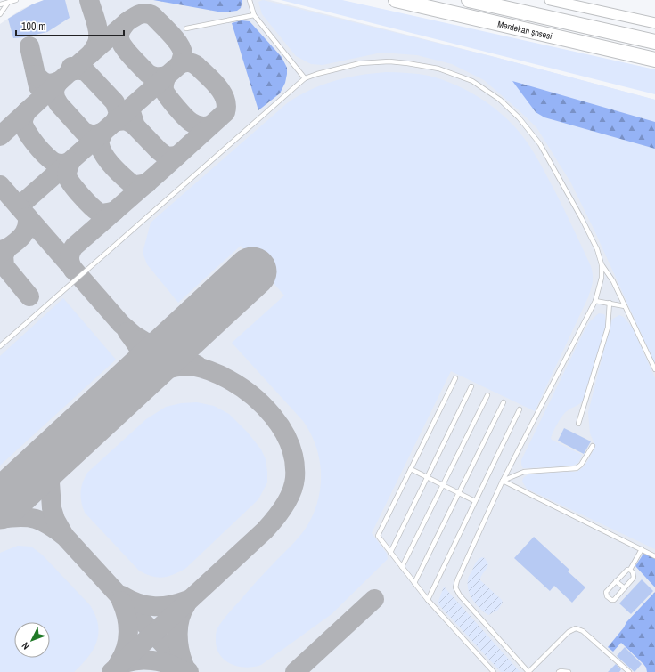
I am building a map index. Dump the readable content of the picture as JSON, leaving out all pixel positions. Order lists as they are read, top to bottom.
{
  "streets": {
    "highway": ["Mərdəkan şosesi"]
  },
  "scale_bar": "100 m",
  "north": "bottom left"
}
